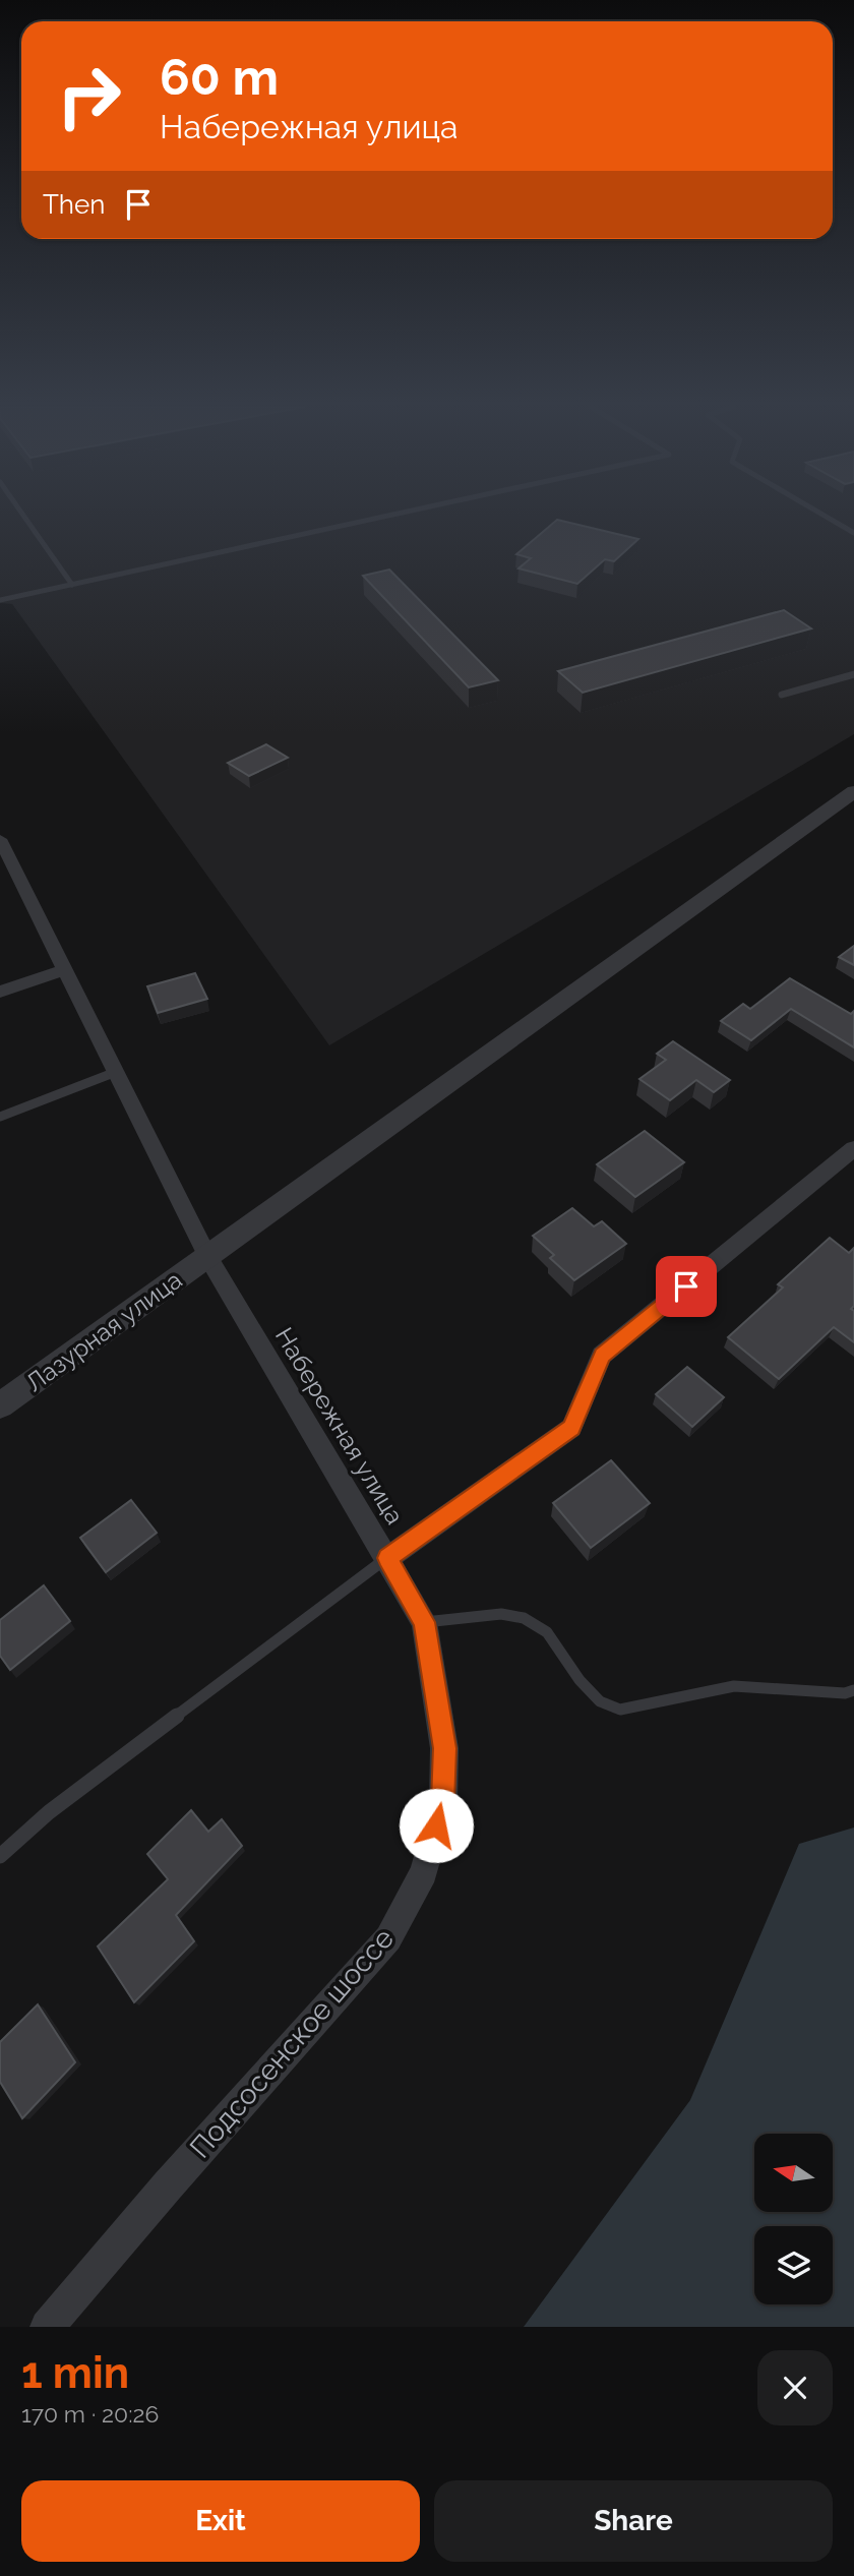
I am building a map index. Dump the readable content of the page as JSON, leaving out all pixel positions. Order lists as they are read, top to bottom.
{
  "streets": {
    "street": ["Лазурная улица", "Набережная улица", "Подсосенское шоссе"]
  },
  "crossings": [
    ["Лазурная улица", "Набережная улица"],
    ["Набережная улица", "Подсосенское шоссе"]
  ],
  "north": "left",
  "page": {
    "turn": ["60 m", "Набережная улица"],
    "then": "Then",
    "heading": ["1 min", "170 m · 20:26"],
    "buttons": ["Exit", "Share"]
  }
}
